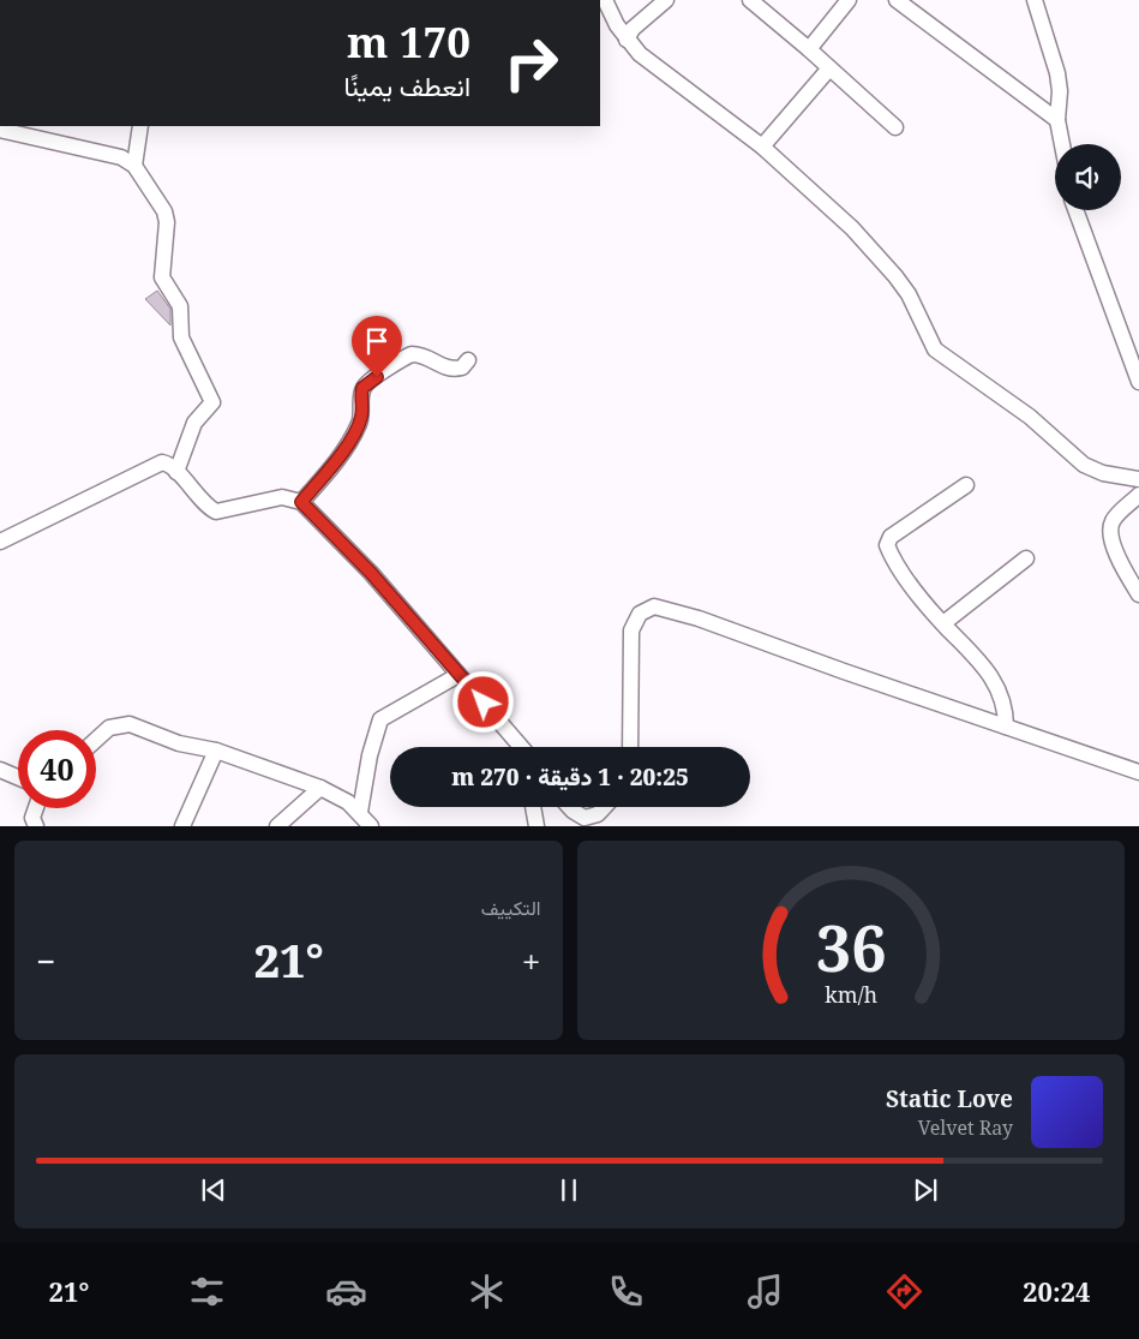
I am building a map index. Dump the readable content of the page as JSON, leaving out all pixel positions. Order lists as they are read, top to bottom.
{
  "page": {
    "turn": ["170 m", "انعطف يمينًا"],
    "limit": "40",
    "trip": "20:25 · 1 دقيقة · 270 m",
    "tile": "التكييف",
    "heat": ["−", "21°", "+"],
    "song": ["Static Love", "Velvet Ray"],
    "tabs": ["20:24", "21°"],
    "gauge": ["36", "km/h"]
  }
}
